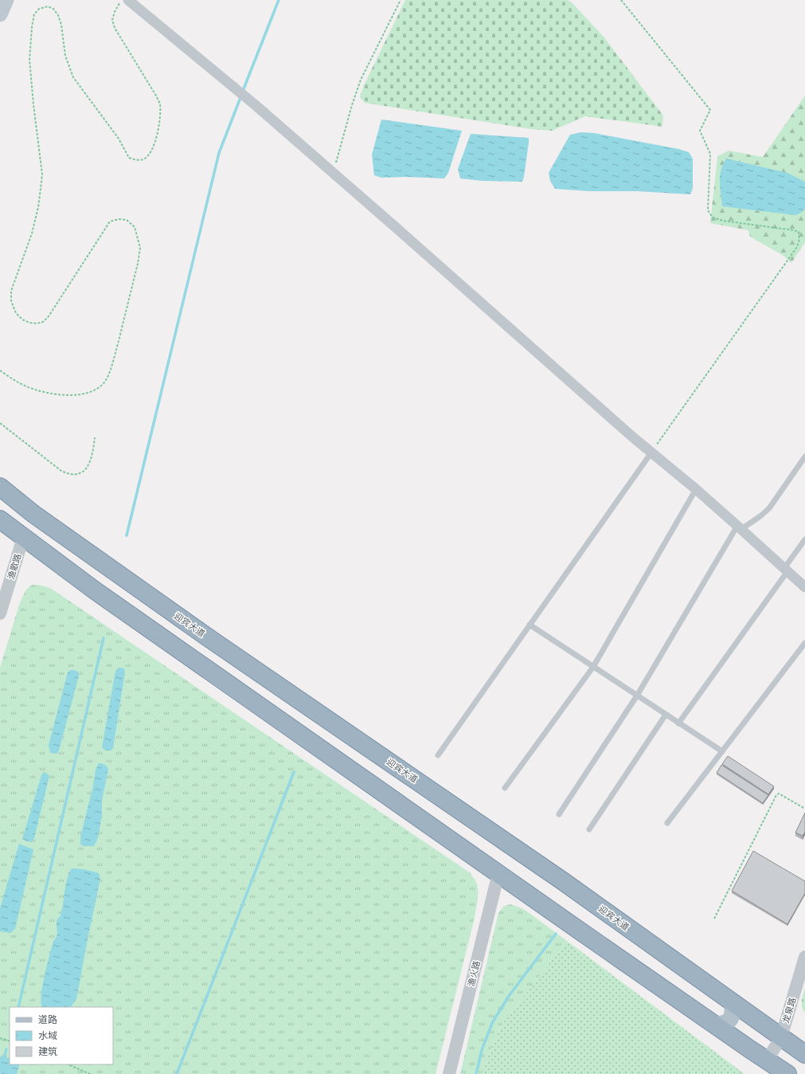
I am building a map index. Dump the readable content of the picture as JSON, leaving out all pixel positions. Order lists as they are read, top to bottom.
{
  "streets": {
    "highway": ["迎宾大道"],
    "street": ["渔歌路", "渔火路", "龙泉路"]
  },
  "crossings": [
    ["迎宾大道", "龙泉路"]
  ],
  "legend": ["道路", "水域", "建筑"]
}
